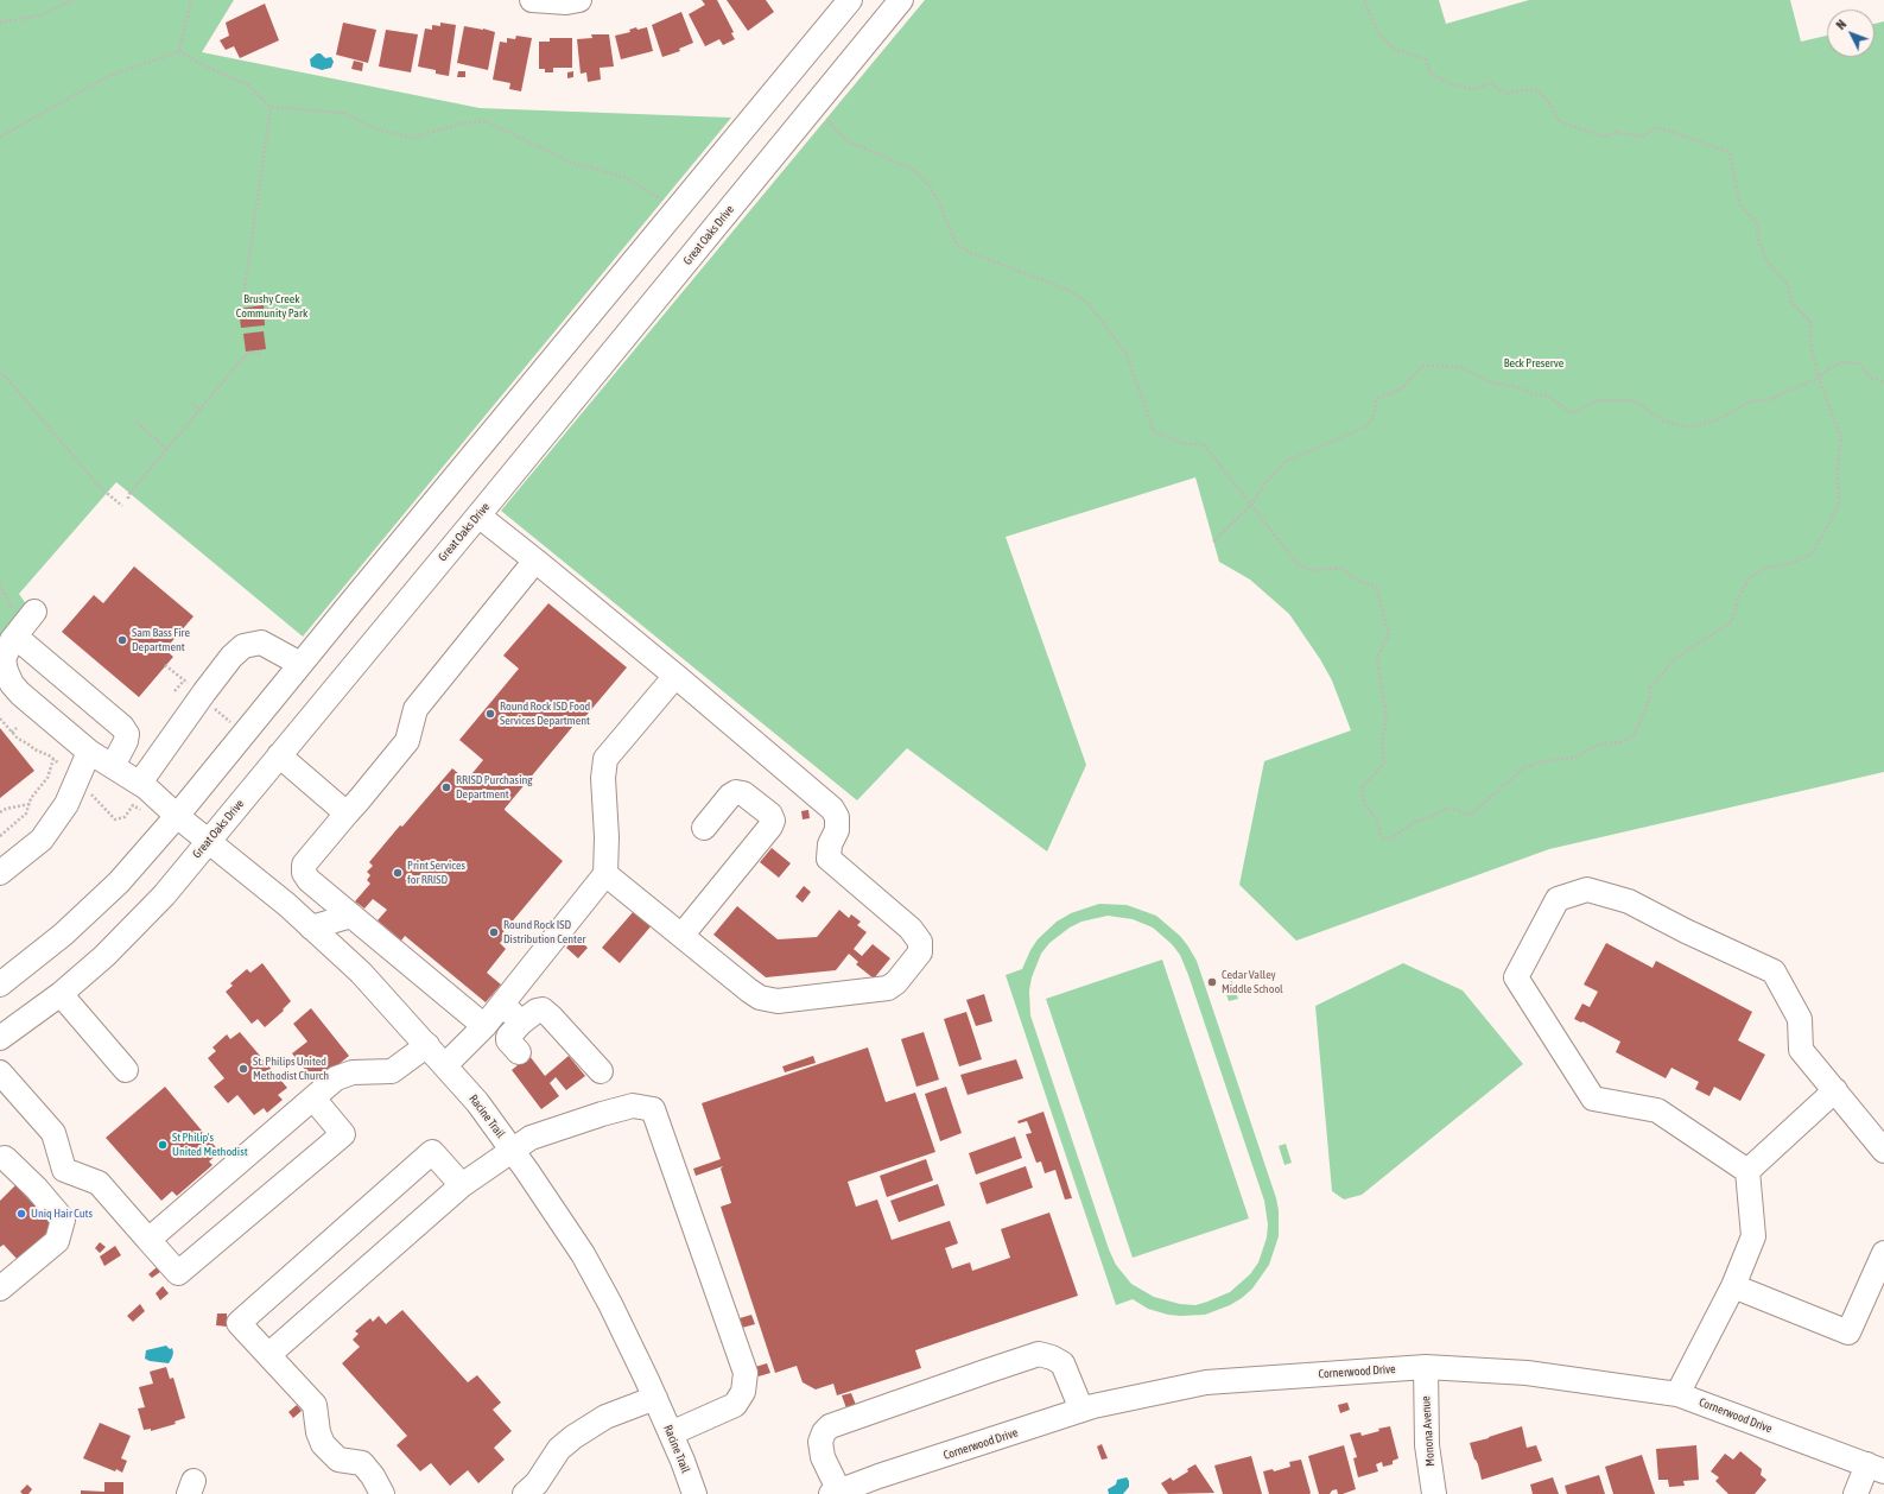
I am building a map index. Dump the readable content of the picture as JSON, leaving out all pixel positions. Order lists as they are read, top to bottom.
{
  "streets": {
    "street": [
      "Great Oaks Drive",
      "Racine Trail",
      "Cornerwood Drive",
      "Monona Avenue"
    ]
  },
  "crossings": [
    ["Great Oaks Drive", "Racine Trail"],
    ["Cornerwood Drive", "Monona Avenue"]
  ],
  "parks": ["Brushy Creek Community Park", "Beck Preserve"],
  "places": [
    "Sam Bass Fire Department",
    "Round Rock ISD Food Services Department",
    "RRISD Purchasing Department",
    "Print Services for RRISD",
    "Round Rock ISD Distribution Center",
    "Cedar Valley Middle School",
    "St. Philips United Methodist Church",
    "St Philip's United Methodist",
    "Uniq Hair Cuts"
  ],
  "north": "top left"
}
